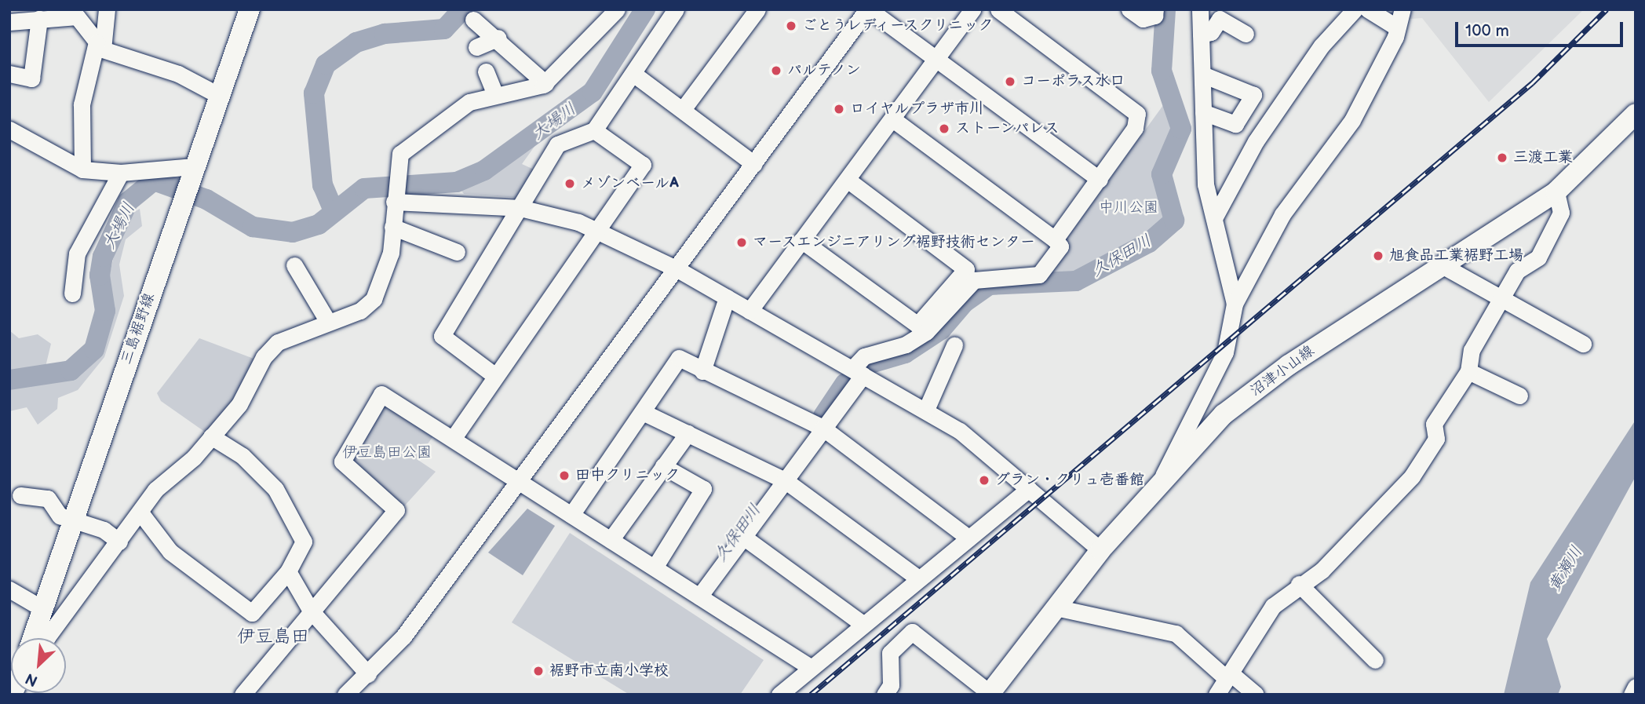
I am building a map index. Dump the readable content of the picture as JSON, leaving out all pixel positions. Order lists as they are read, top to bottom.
{
  "streets": {
    "main road": ["三島裾野線", "沼津小山線"]
  },
  "districts": ["伊豆島田"],
  "water": ["大場川", "久保田川", "黄瀬川"],
  "parks": ["中川公園", "伊豆島田公園"],
  "places": [
    "ごとうレディースクリニック",
    "パルテノン",
    "コーポラス水口",
    "ロイヤルプラザ市川",
    "ストーンパレス",
    "三渡工業",
    "メゾンベールA",
    "マースエンジニアリング裾野技術センター",
    "旭食品工業裾野工場",
    "田中クリニック",
    "グラン・クリュ壱番館",
    "裾野市立南小学校"
  ],
  "scale_bar": "100 m",
  "north": "bottom left"
}
